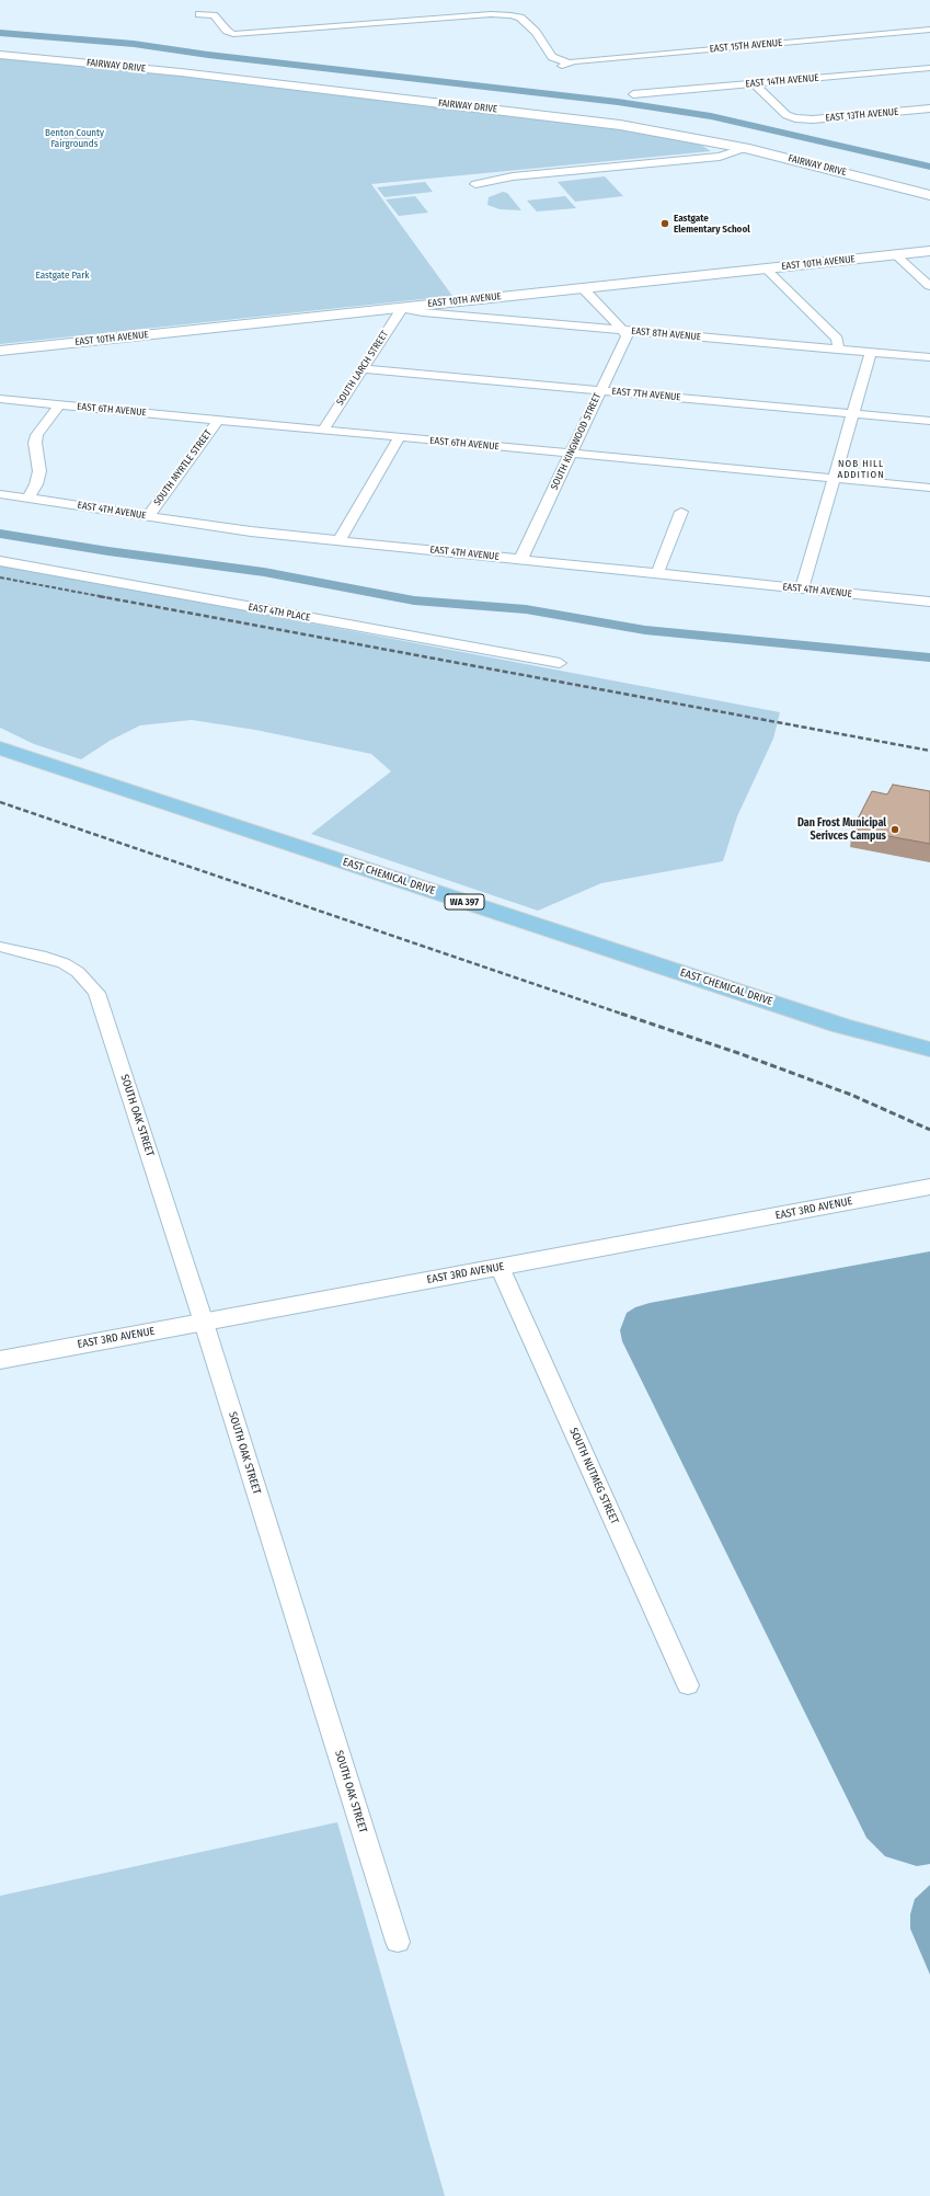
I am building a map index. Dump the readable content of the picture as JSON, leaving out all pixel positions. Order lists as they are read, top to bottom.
{
  "streets": {
    "main road": ["EAST CHEMICAL DRIVE", "WA 397"],
    "street": [
      "EAST 15TH AVENUE",
      "FAIRWAY DRIVE",
      "EAST 14TH AVENUE",
      "EAST 13TH AVENUE",
      "EAST 10TH AVENUE",
      "EAST 8TH AVENUE",
      "SOUTH LARCH STREET",
      "EAST 7TH AVENUE",
      "EAST 6TH AVENUE",
      "SOUTH KINGWOOD STREET",
      "SOUTH MYRTLE STREET",
      "EAST 4TH AVENUE",
      "EAST 4TH PLACE",
      "SOUTH OAK STREET",
      "EAST 3RD AVENUE",
      "SOUTH NUTMEG STREET"
    ]
  },
  "crossings": [
    ["EAST 14TH AVENUE", "EAST 13TH AVENUE"],
    ["EAST 10TH AVENUE", "EAST 8TH AVENUE"],
    ["EAST 10TH AVENUE", "SOUTH LARCH STREET"],
    ["EAST 8TH AVENUE", "SOUTH LARCH STREET"],
    ["EAST 8TH AVENUE", "SOUTH KINGWOOD STREET"],
    ["SOUTH LARCH STREET", "EAST 7TH AVENUE"],
    ["SOUTH LARCH STREET", "EAST 6TH AVENUE"],
    ["EAST 7TH AVENUE", "SOUTH KINGWOOD STREET"],
    ["EAST 6TH AVENUE", "SOUTH KINGWOOD STREET"],
    ["EAST 6TH AVENUE", "SOUTH MYRTLE STREET"],
    ["SOUTH KINGWOOD STREET", "EAST 4TH AVENUE"],
    ["SOUTH MYRTLE STREET", "EAST 4TH AVENUE"],
    ["SOUTH OAK STREET", "EAST 3RD AVENUE"],
    ["EAST 3RD AVENUE", "SOUTH NUTMEG STREET"]
  ],
  "districts": ["NOB HILL ADDITION"],
  "parks": ["Benton County Fairgrounds", "Eastgate Park"],
  "places": ["Eastgate Elementary School", "Dan Frost Municipal Serivces Campus"]
}
